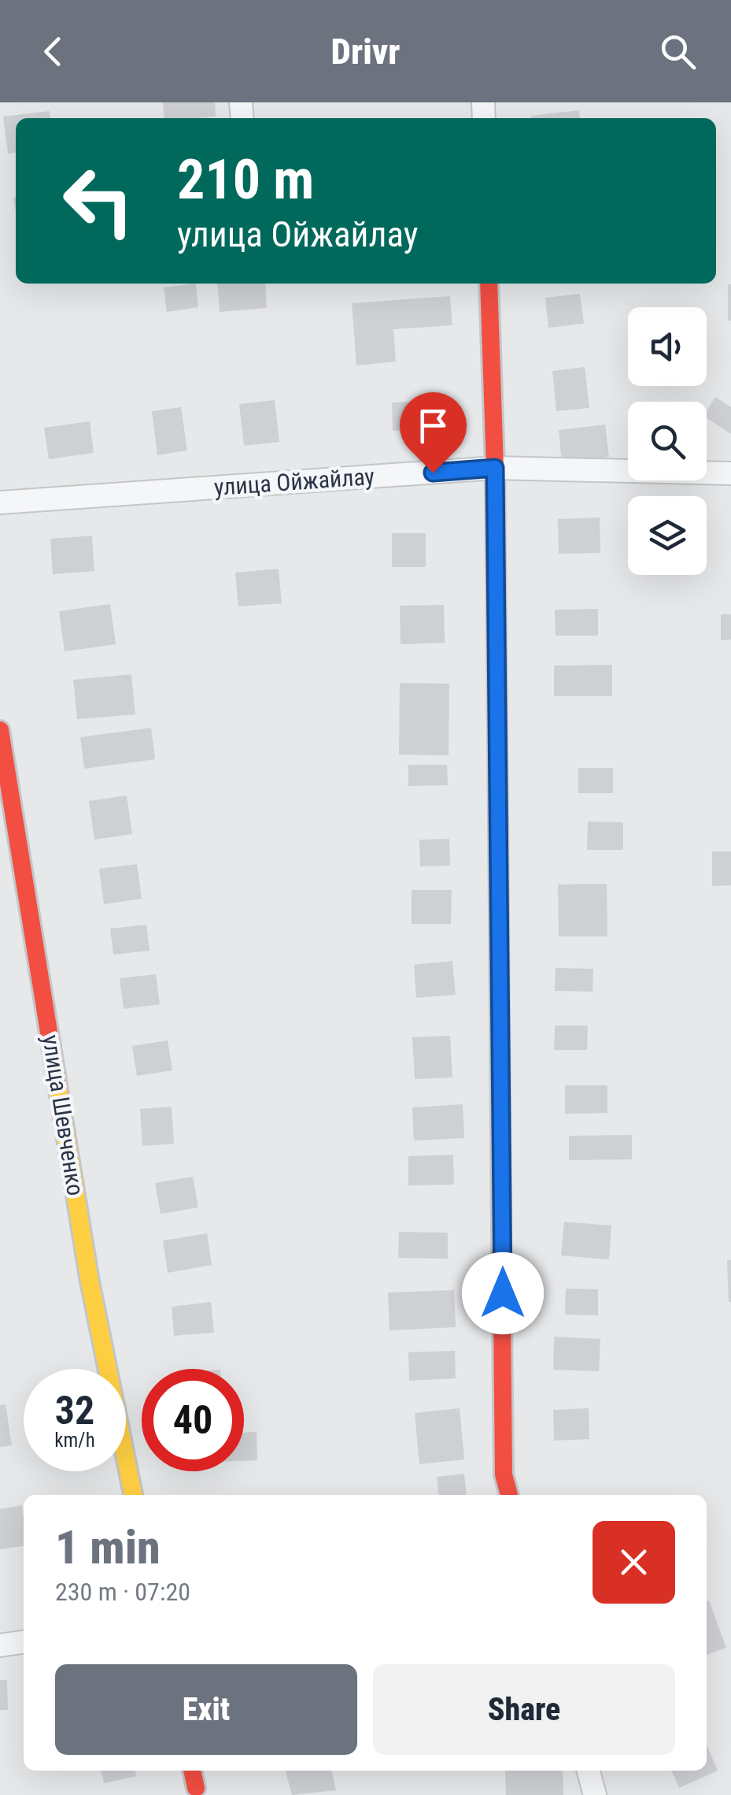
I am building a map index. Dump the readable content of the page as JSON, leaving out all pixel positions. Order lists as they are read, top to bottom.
{
  "streets": {
    "street": ["улица Ойжайлау", "улица Шевченко"]
  },
  "page": {
    "header": "Drivr",
    "turn": ["210 m", "улица Ойжайлау"],
    "speed": "32 km/h",
    "limit": "40",
    "heading": ["1 min", "230 m · 07:20"],
    "buttons": ["Exit", "Share"]
  }
}
